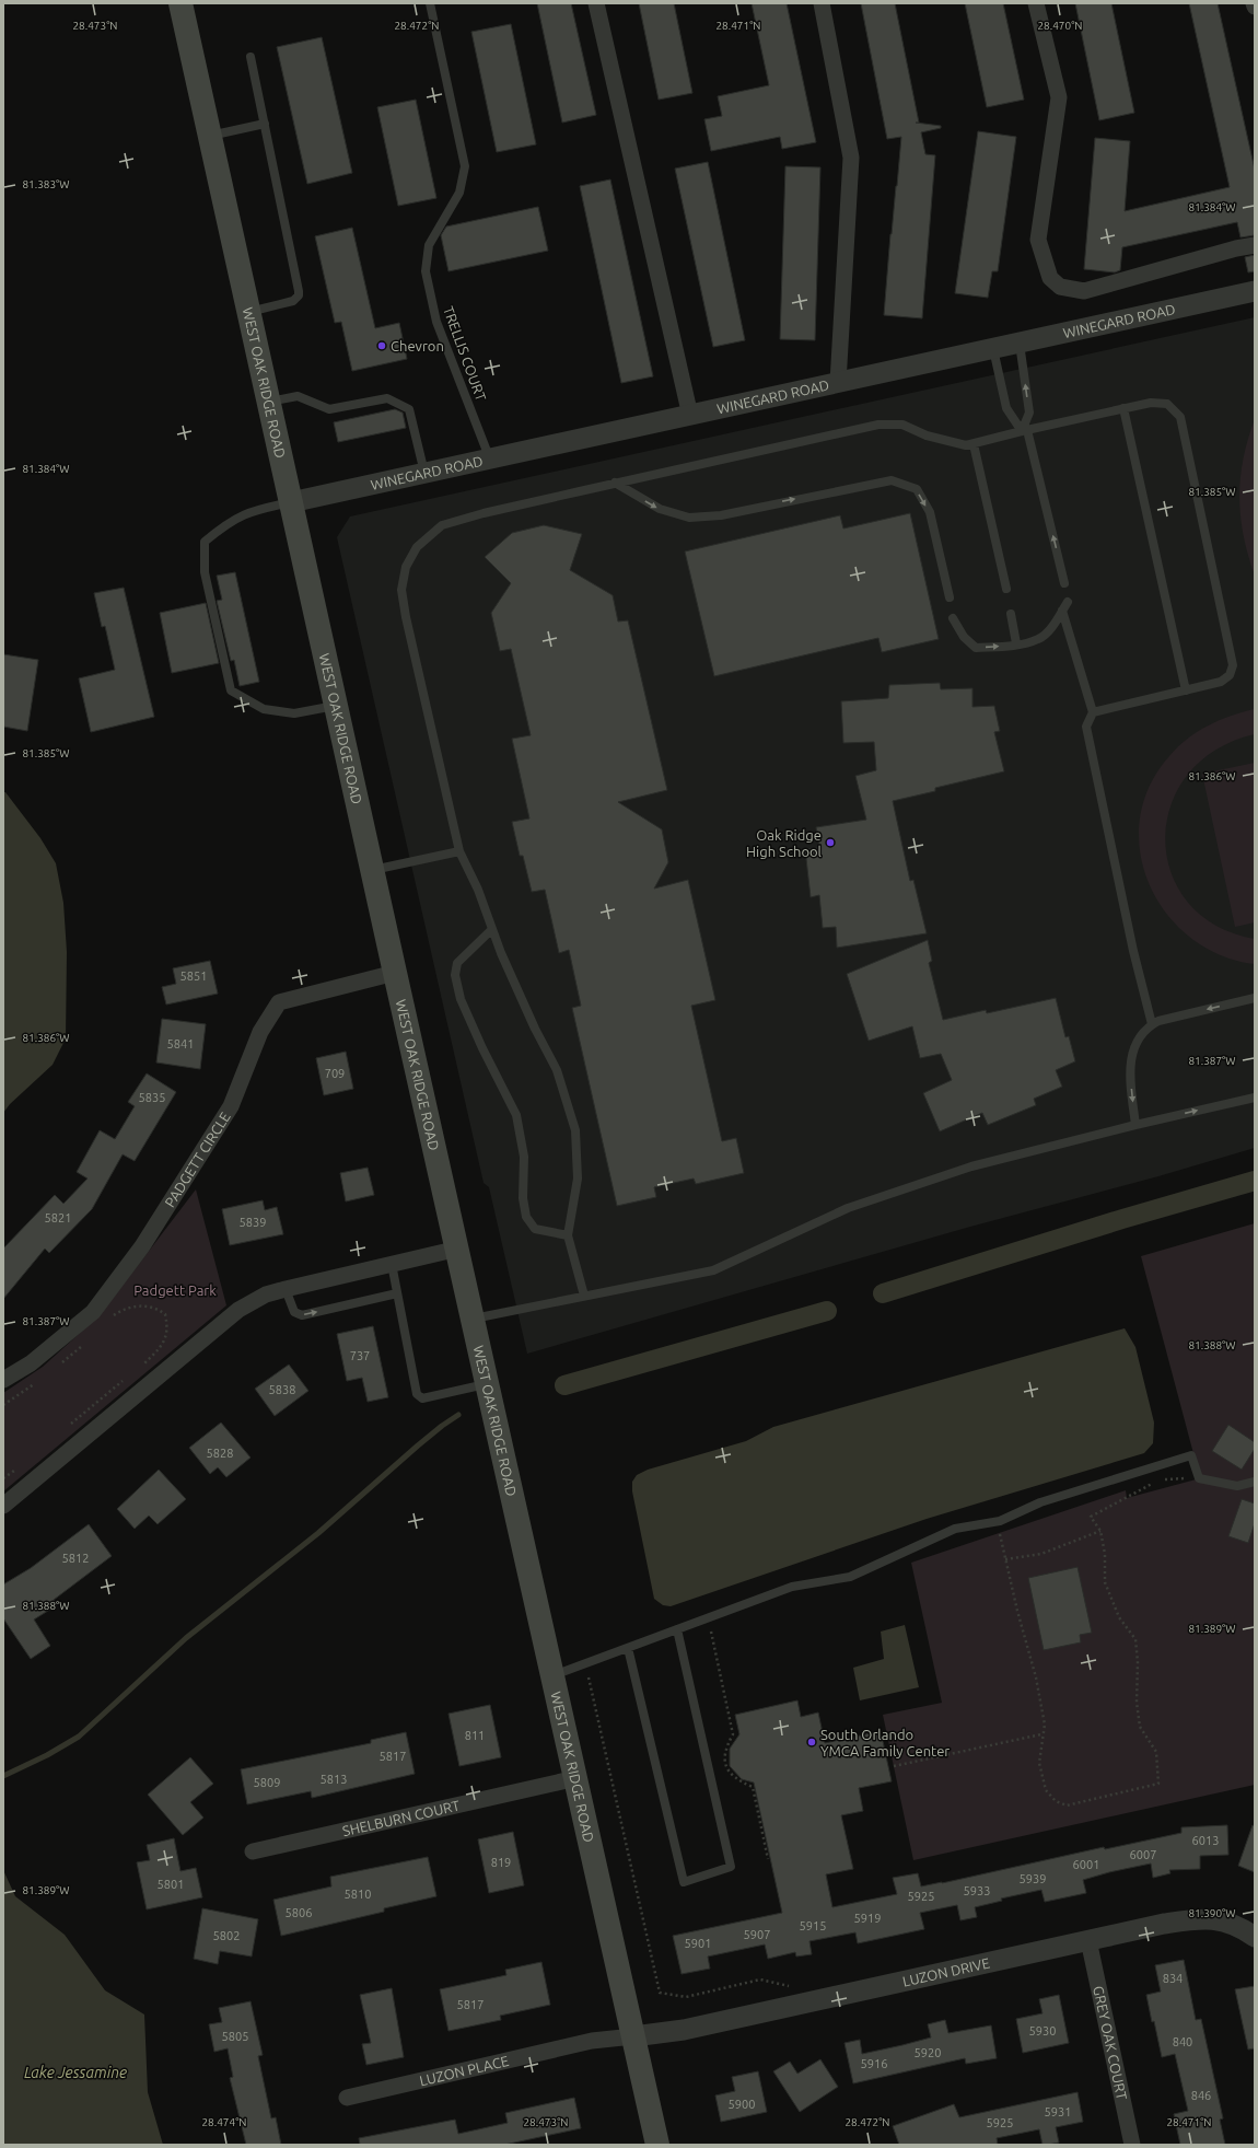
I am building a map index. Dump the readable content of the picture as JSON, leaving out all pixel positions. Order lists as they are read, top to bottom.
{
  "streets": {
    "main road": ["WEST OAK RIDGE ROAD"],
    "street": [
      "WINEGARD ROAD",
      "PADGETT CIRCLE",
      "SHELBURN COURT",
      "LUZON DRIVE",
      "GREY OAK COURT",
      "LUZON PLACE"
    ],
    "lane": ["TRELLIS COURT"]
  },
  "crossings": [
    ["WINEGARD ROAD", "TRELLIS COURT"],
    ["WINEGARD ROAD", "WEST OAK RIDGE ROAD"],
    ["WEST OAK RIDGE ROAD", "PADGETT CIRCLE"],
    ["WEST OAK RIDGE ROAD", "SHELBURN COURT"],
    ["WEST OAK RIDGE ROAD", "LUZON DRIVE"],
    ["WEST OAK RIDGE ROAD", "LUZON PLACE"],
    ["LUZON DRIVE", "GREY OAK COURT"],
    ["LUZON DRIVE", "LUZON PLACE"]
  ],
  "water": ["Lake Jessamine"],
  "parks": ["Padgett Park"],
  "places": ["Chevron", "Oak Ridge High School", "South Orlando YMCA Family Center"],
  "house_numbers": [
    "5851",
    "5841",
    "709",
    "5835",
    "5821",
    "5839",
    "737",
    "5838",
    "5828",
    "5812",
    "811",
    "5817",
    "5813",
    "5809",
    "6013",
    "6007",
    "819",
    "6001",
    "5939",
    "5801",
    "5933",
    "5810",
    "5925",
    "5806",
    "5919",
    "5915",
    "5907",
    "5802",
    "5901",
    "834",
    "5817",
    "5930",
    "5805",
    "840",
    "5920",
    "5916",
    "846",
    "5900",
    "5931",
    "5925"
  ],
  "coordinates": [
    "28.473°N",
    "28.472°N",
    "28.471°N",
    "28.470°N",
    "81.383°W",
    "81.384°W",
    "81.385°W",
    "81.386°W",
    "81.387°W",
    "81.388°W",
    "81.389°W",
    "81.390°W",
    "28.474°N"
  ]
}
